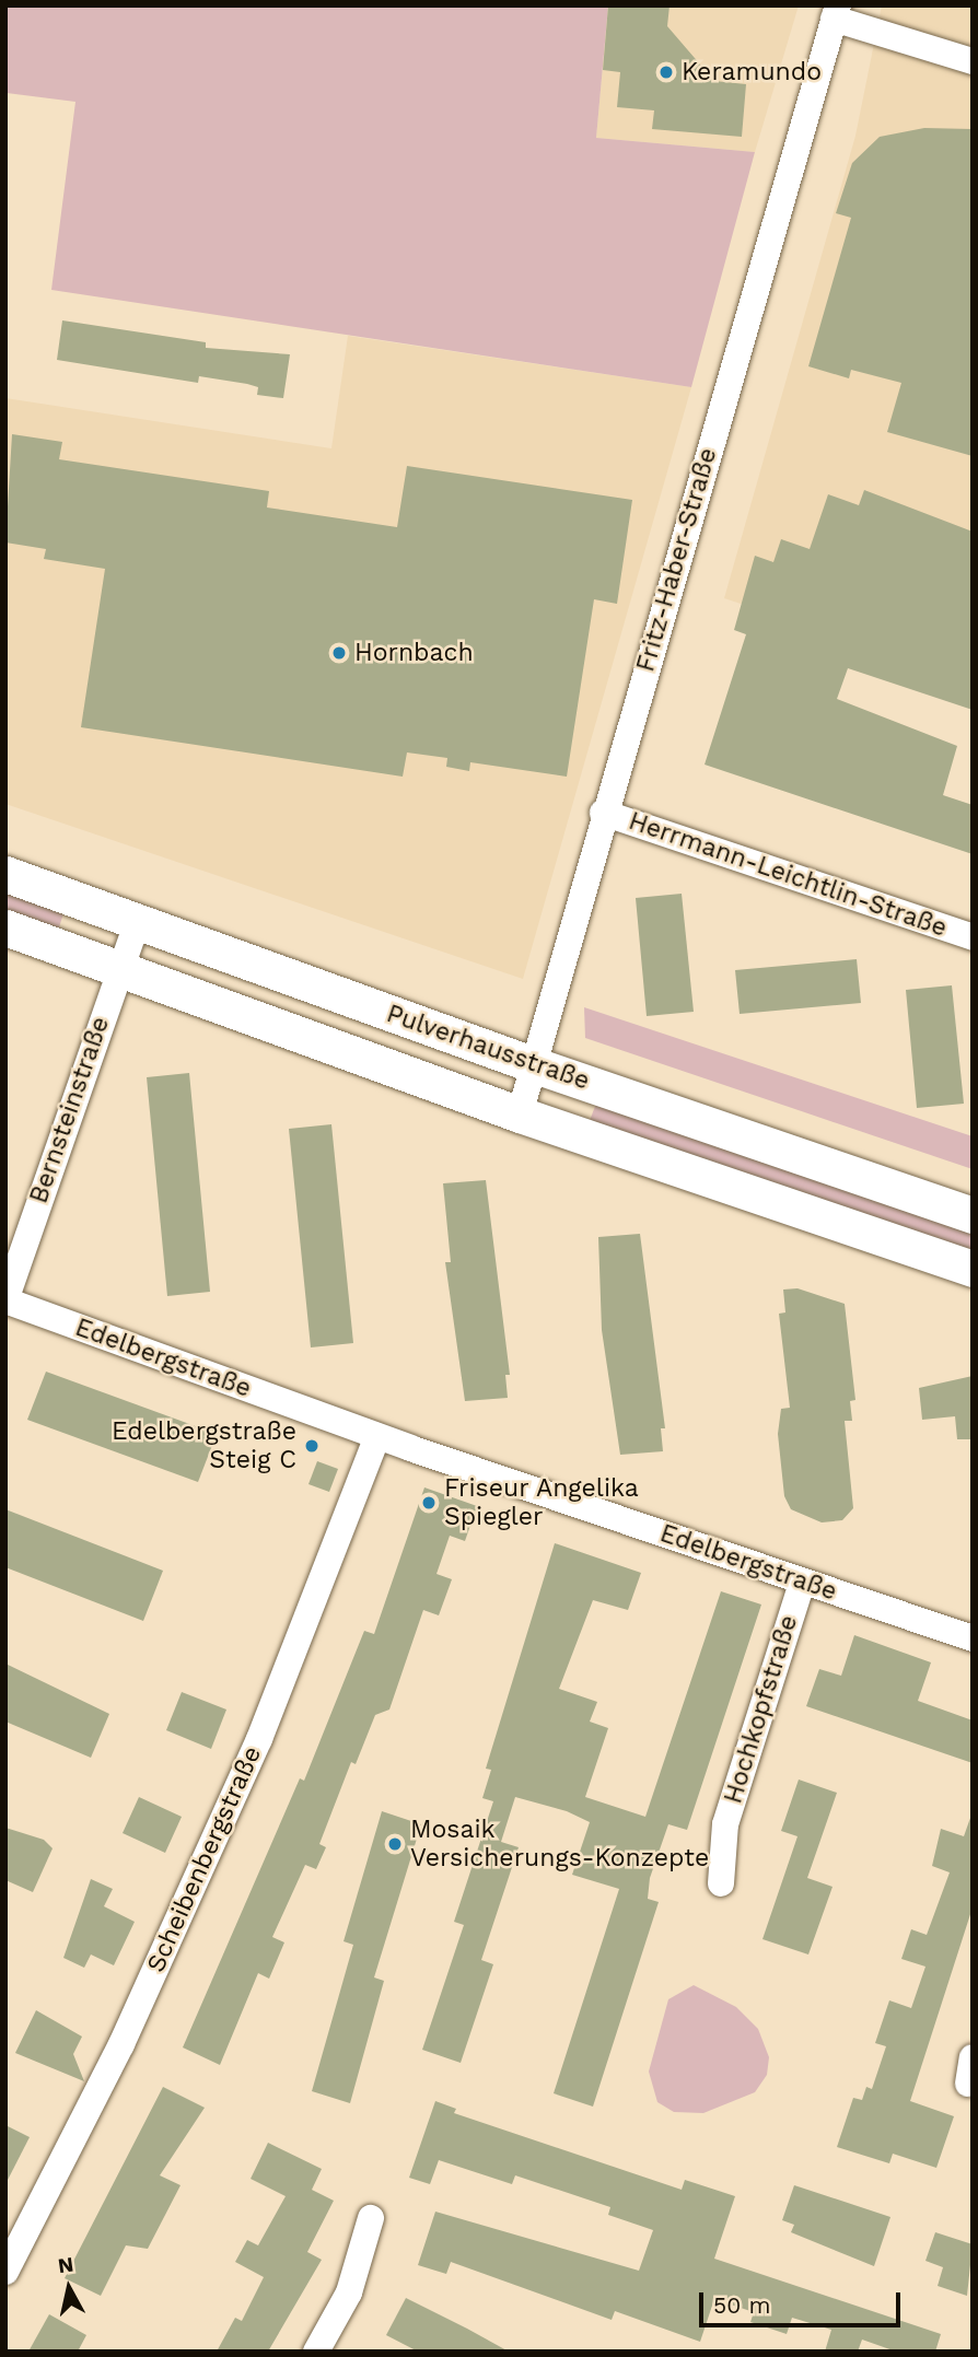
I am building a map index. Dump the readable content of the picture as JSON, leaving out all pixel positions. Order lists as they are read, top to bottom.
{
  "streets": {
    "main road": ["Pulverhausstraße"],
    "street": [
      "Fritz-Haber-Straße",
      "Herrmann-Leichtlin-Straße",
      "Bernsteinstraße",
      "Edelbergstraße",
      "Hochkopfstraße",
      "Scheibenbergstraße"
    ]
  },
  "crossings": [
    ["Fritz-Haber-Straße", "Herrmann-Leichtlin-Straße"],
    ["Fritz-Haber-Straße", "Pulverhausstraße"],
    ["Pulverhausstraße", "Bernsteinstraße"],
    ["Bernsteinstraße", "Edelbergstraße"],
    ["Edelbergstraße", "Hochkopfstraße"],
    ["Edelbergstraße", "Scheibenbergstraße"]
  ],
  "places": [
    "Keramundo",
    "Hornbach",
    "Edelbergstraße Steig C",
    "Friseur Angelika Spiegler",
    "Mosaik Versicherungs-Konzepte"
  ],
  "scale_bar": "50 m",
  "north": "top"
}
